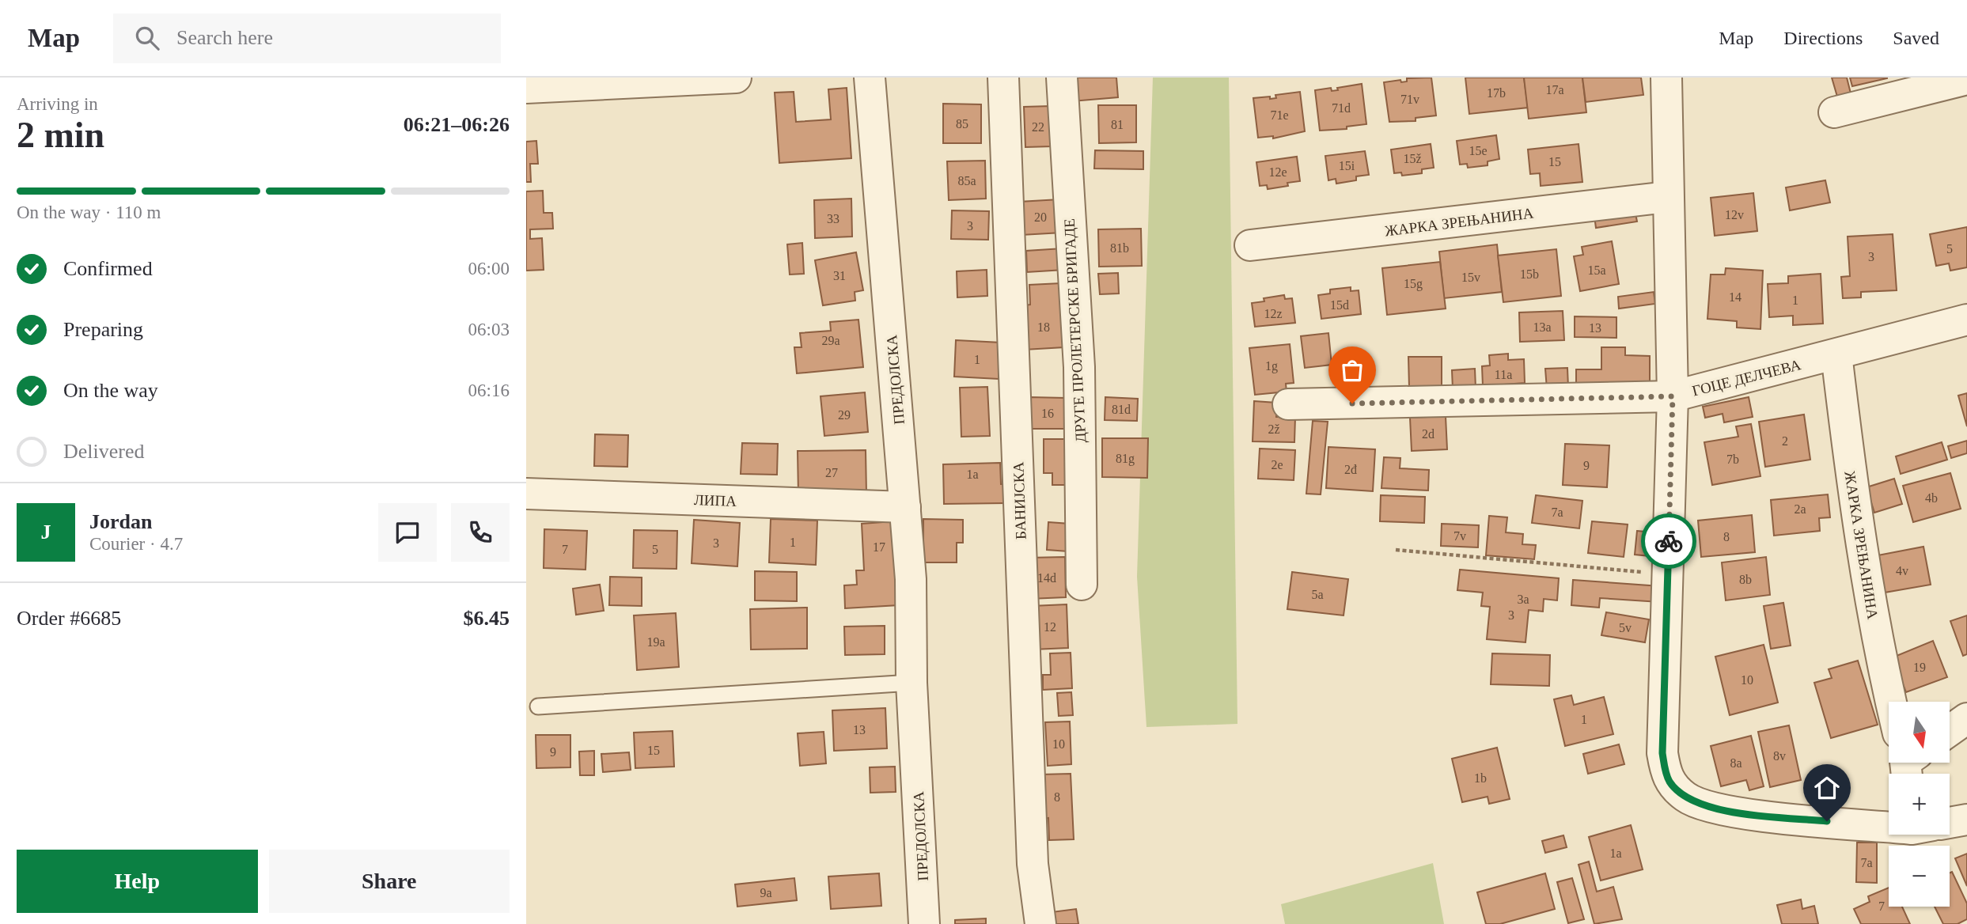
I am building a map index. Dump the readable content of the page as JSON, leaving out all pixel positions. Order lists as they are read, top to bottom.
{
  "streets": {
    "street": [
      "ЖАРКА ЗРЕЊАНИНА",
      "ДРУГЕ ПРОЛЕТЕРСКЕ БРИГАДЕ",
      "ГОЦЕ ДЕЛЧЕВА",
      "ПРЕДОЛСКА",
      "ЛИПА",
      "БАНИЈСКА"
    ]
  },
  "crossings": [
    ["ЖАРКА ЗРЕЊАНИНА", "ГОЦЕ ДЕЛЧЕВА"],
    ["ПРЕДОЛСКА", "ЛИПА"]
  ],
  "house_numbers": [
    "17a",
    "17b",
    "71v",
    "71d",
    "71e",
    "85",
    "81",
    "22",
    "15e",
    "15ž",
    "15",
    "15i",
    "12e",
    "85a",
    "12v",
    "20",
    "33",
    "3",
    "81b",
    "5",
    "3",
    "15a",
    "15b",
    "31",
    "15v",
    "15g",
    "14",
    "1",
    "15d",
    "12z",
    "18",
    "13a",
    "13",
    "29a",
    "1",
    "1g",
    "11a",
    "81d",
    "16",
    "29",
    "2ž",
    "2d",
    "2",
    "81g",
    "7b",
    "2e",
    "9",
    "2đ",
    "27",
    "1a",
    "4b",
    "2a",
    "7a",
    "7v",
    "8",
    "1",
    "3",
    "17",
    "7",
    "5",
    "4v",
    "14d",
    "8b",
    "5a",
    "3a",
    "3",
    "12",
    "5v",
    "19a",
    "19",
    "10",
    "1",
    "13",
    "10",
    "15",
    "9",
    "8v",
    "8a",
    "1b",
    "8",
    "1a",
    "7a",
    "9a",
    "7"
  ],
  "north": "bottom",
  "page": {
    "header": "Map",
    "search": "Search here",
    "nav": ["Map", "Directions", "Saved"],
    "heading": ["2 min", "Arriving in", "06:21–06:26"],
    "panel": [
      "Jordan",
      "Courier · 4.7",
      "Order #6685",
      "$6.45"
    ],
    "bar": "On the way · 110 m",
    "list": [
      ["Confirmed", "06:00"],
      ["Preparing", "06:03"],
      ["On the way", "06:16"],
      "Delivered"
    ],
    "round": "J",
    "map_buttons": ["+", "−"],
    "buttons": ["Help", "Share"]
  }
}
